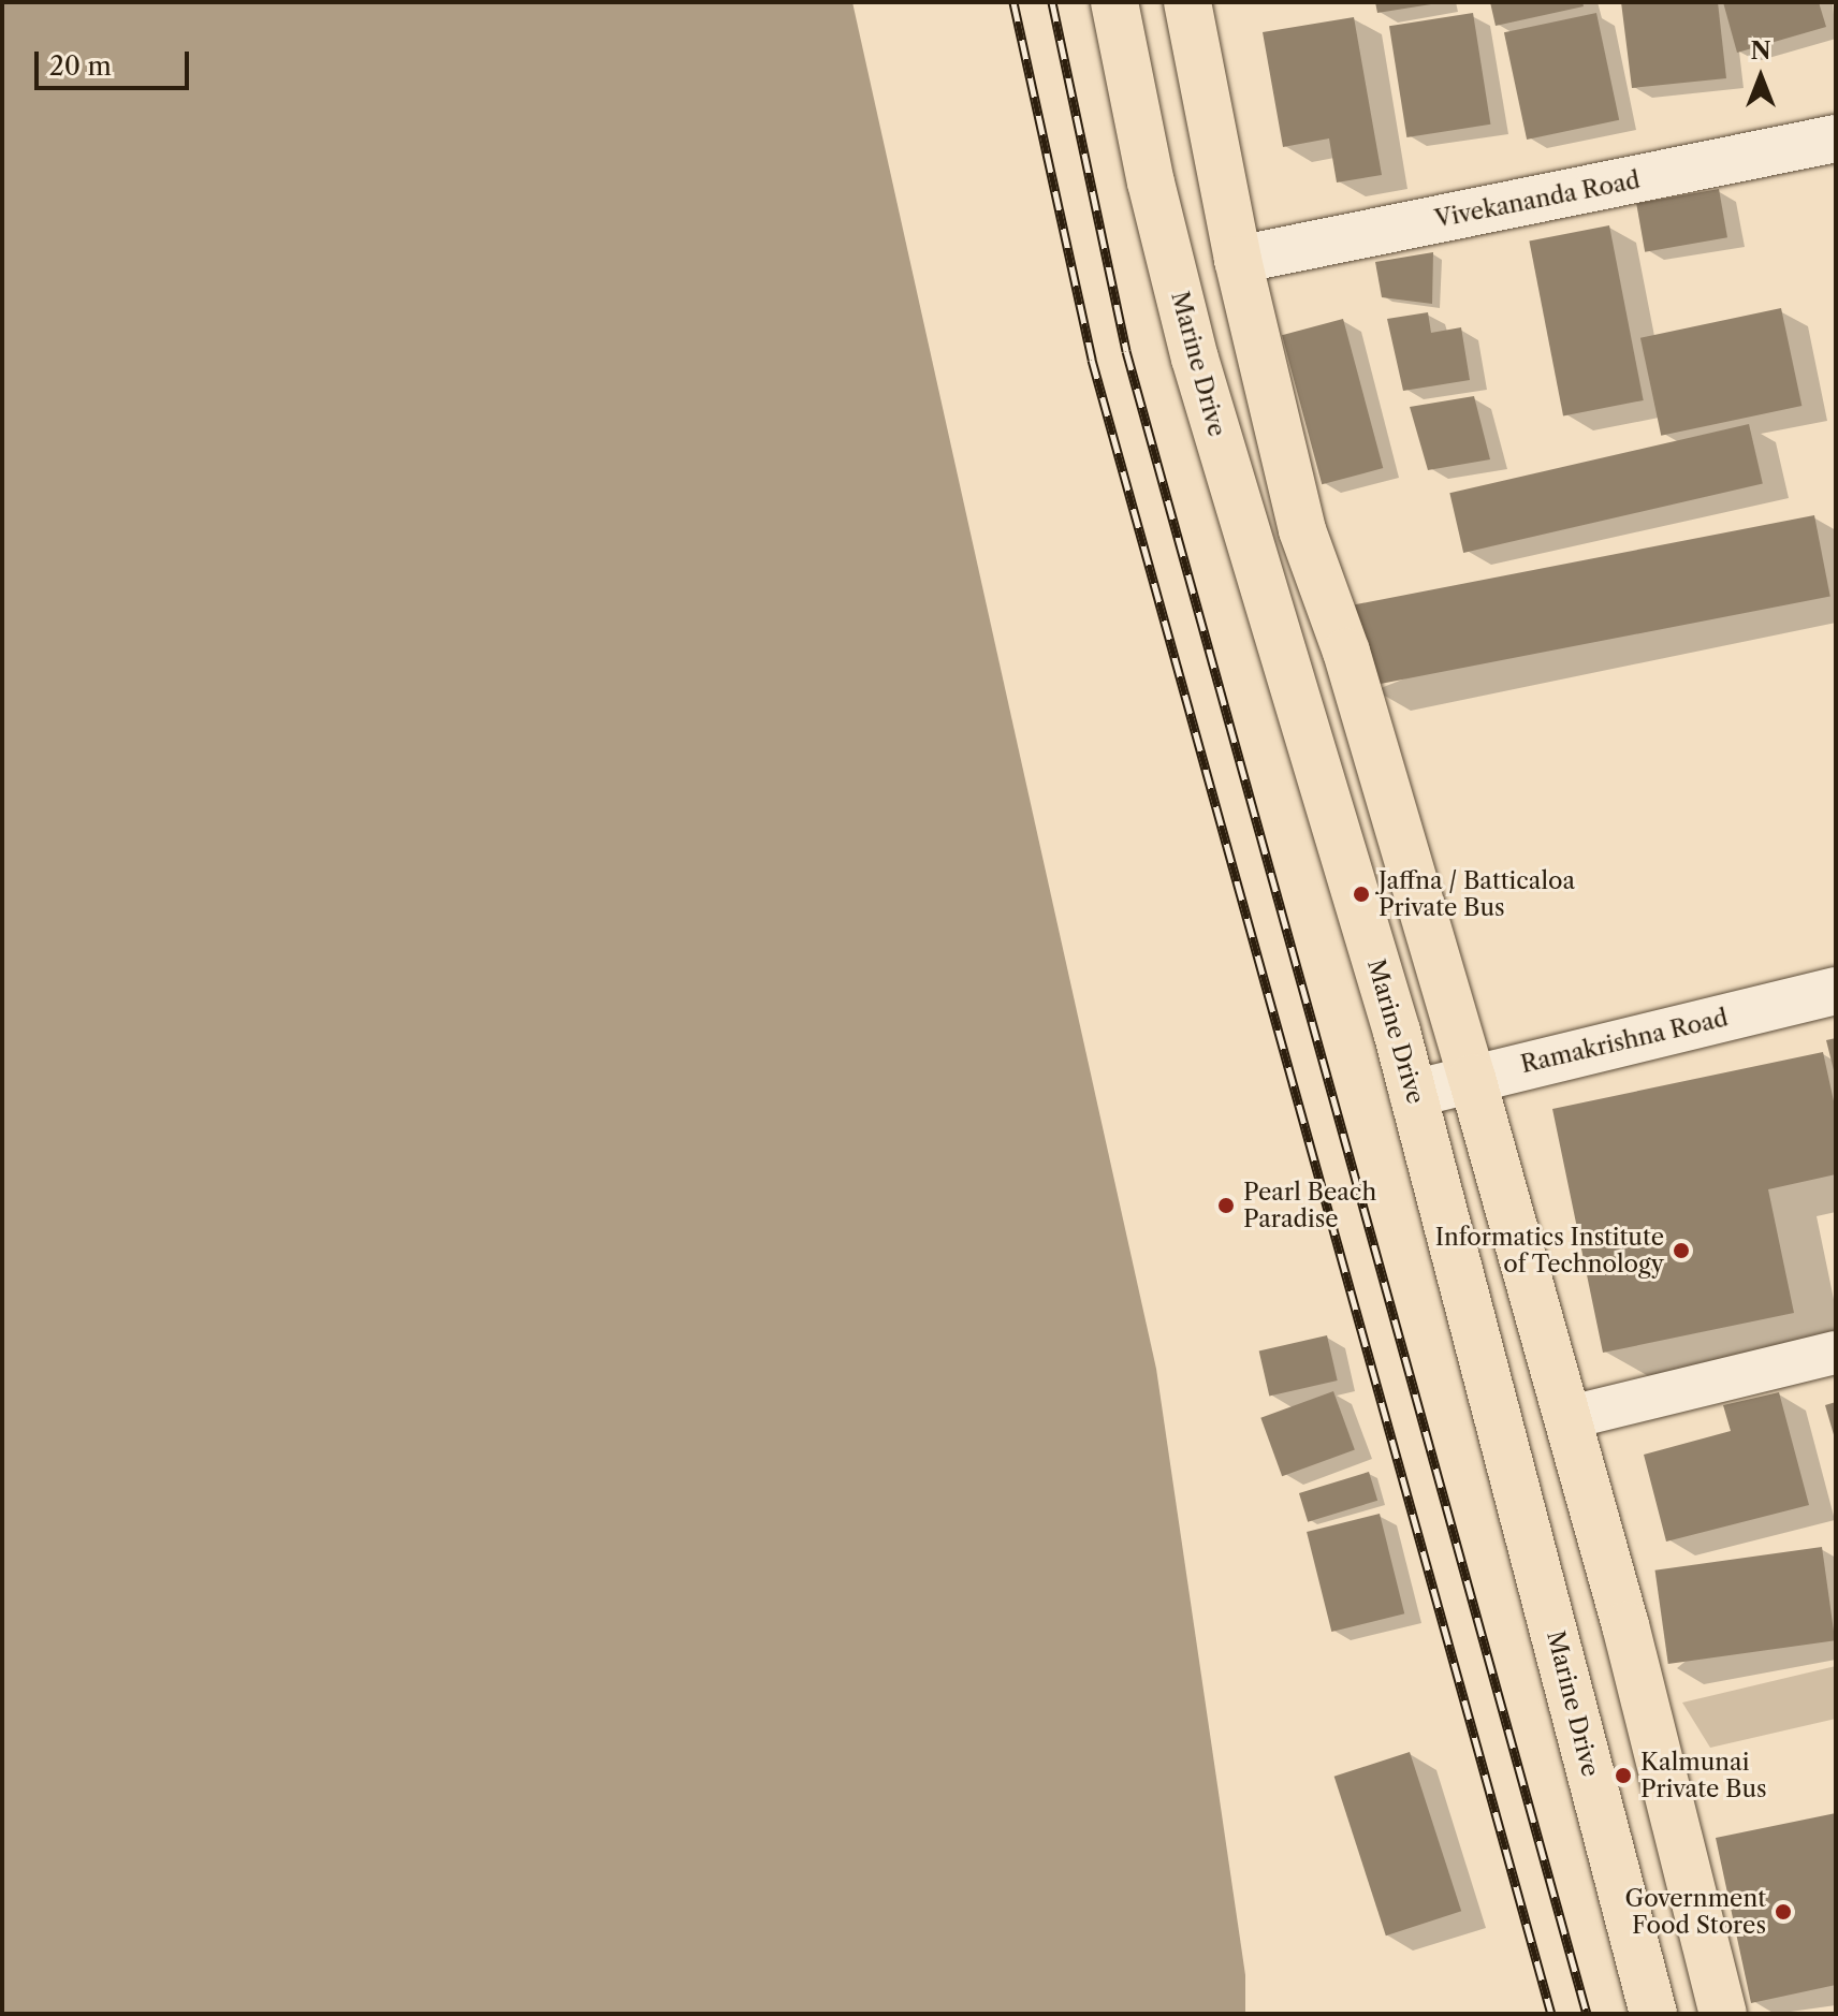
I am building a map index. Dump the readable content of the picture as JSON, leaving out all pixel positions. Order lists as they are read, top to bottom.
{
  "streets": {
    "main road": ["Marine Drive"],
    "street": ["Vivekananda Road", "Ramakrishna Road"]
  },
  "crossings": [
    ["Marine Drive", "Ramakrishna Road"]
  ],
  "places": [
    "Jaffna / Batticaloa Private Bus",
    "Pearl Beach Paradise",
    "Informatics Institute of Technology",
    "Kalmunai Private Bus",
    "Government Food Stores"
  ],
  "scale_bar": "20 m",
  "north": "top"
}
